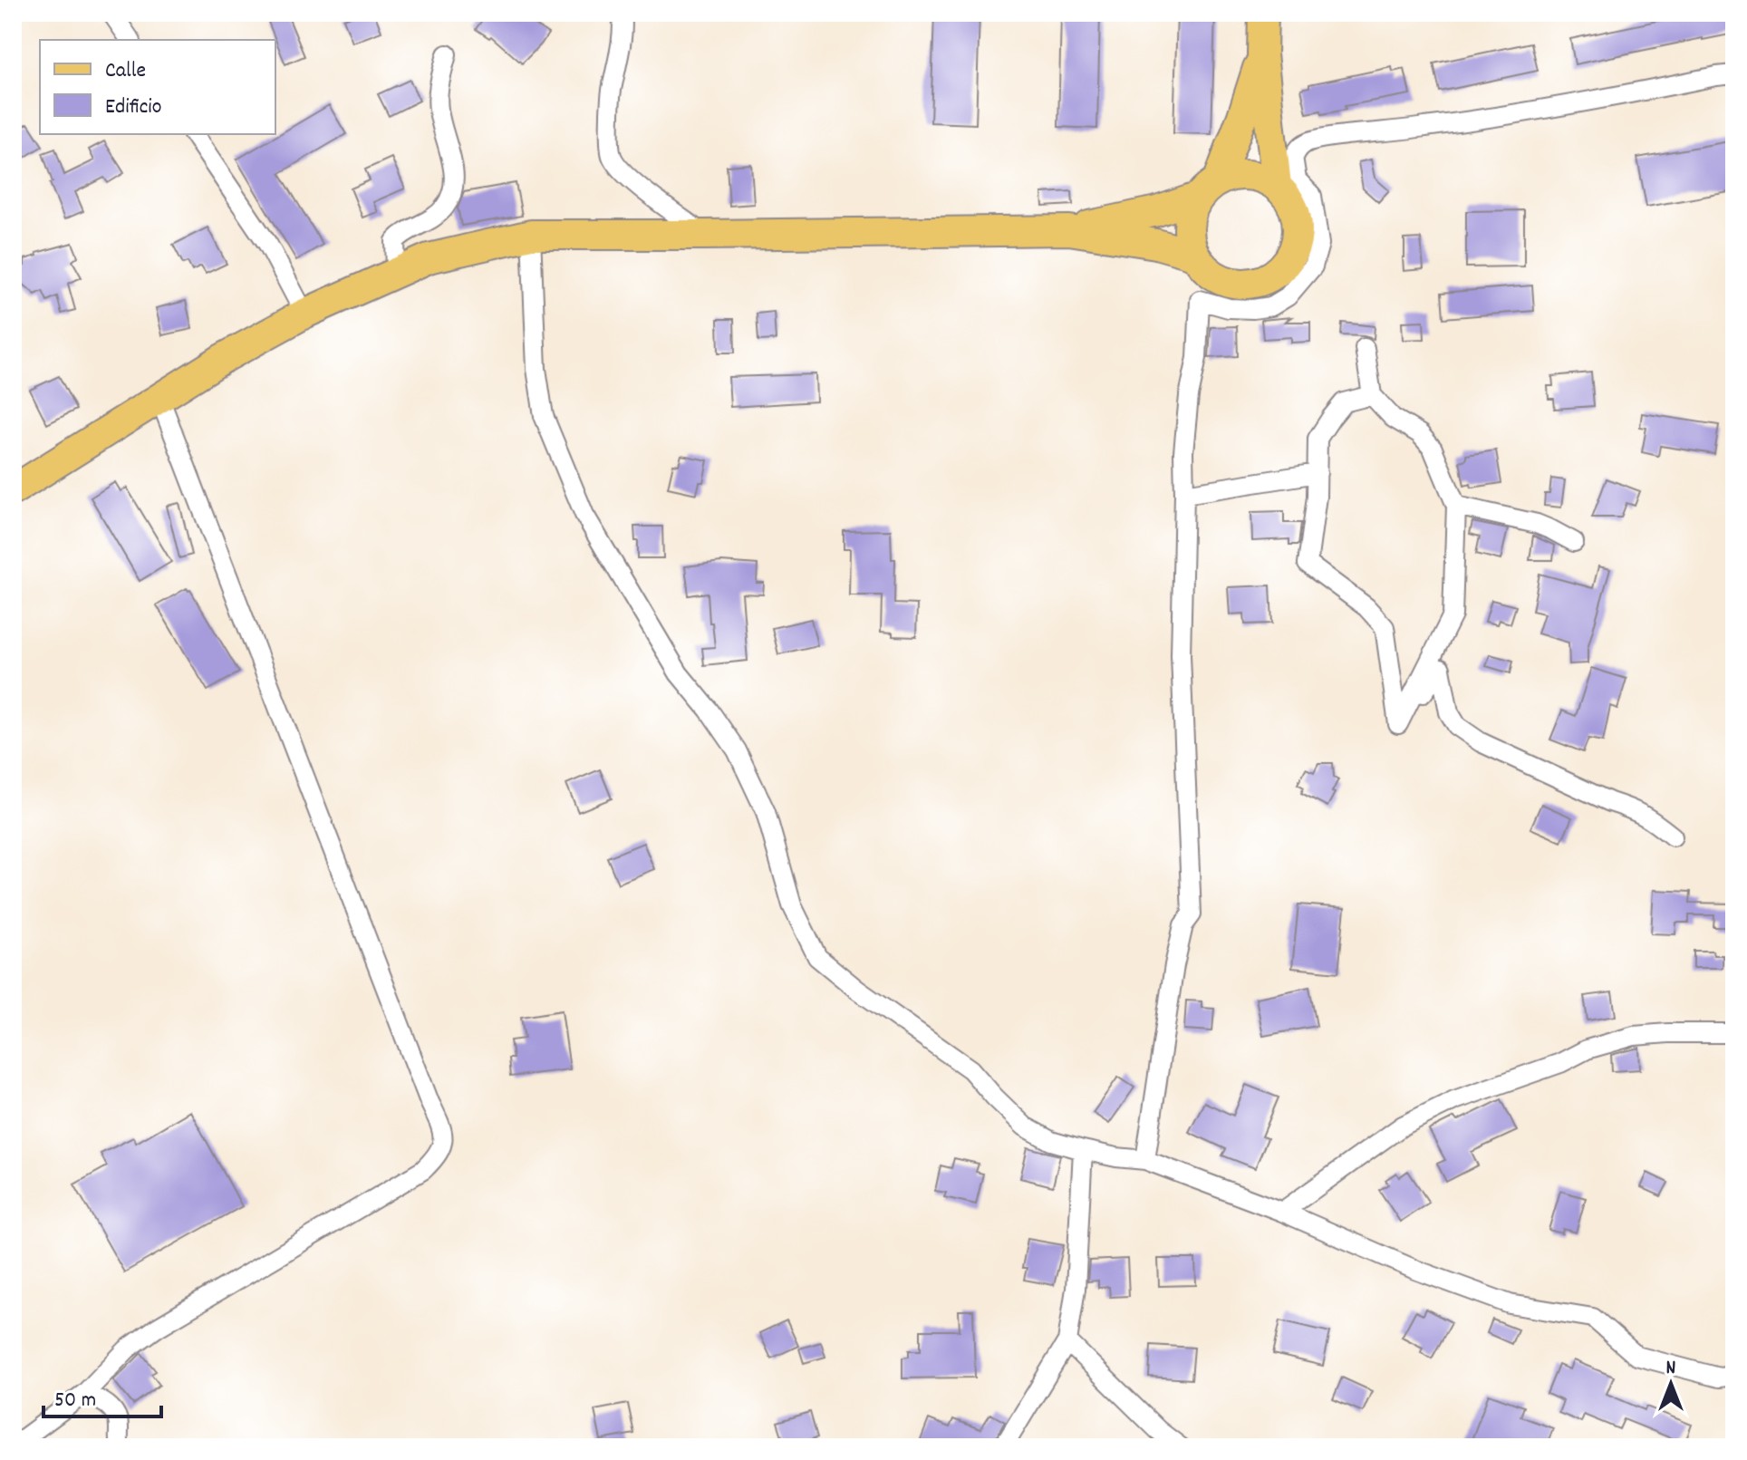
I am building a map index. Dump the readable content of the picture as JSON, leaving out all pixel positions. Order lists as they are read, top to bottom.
{
  "legend": ["Calle", "Edificio"],
  "scale_bar": "50 m",
  "north": "top"
}
